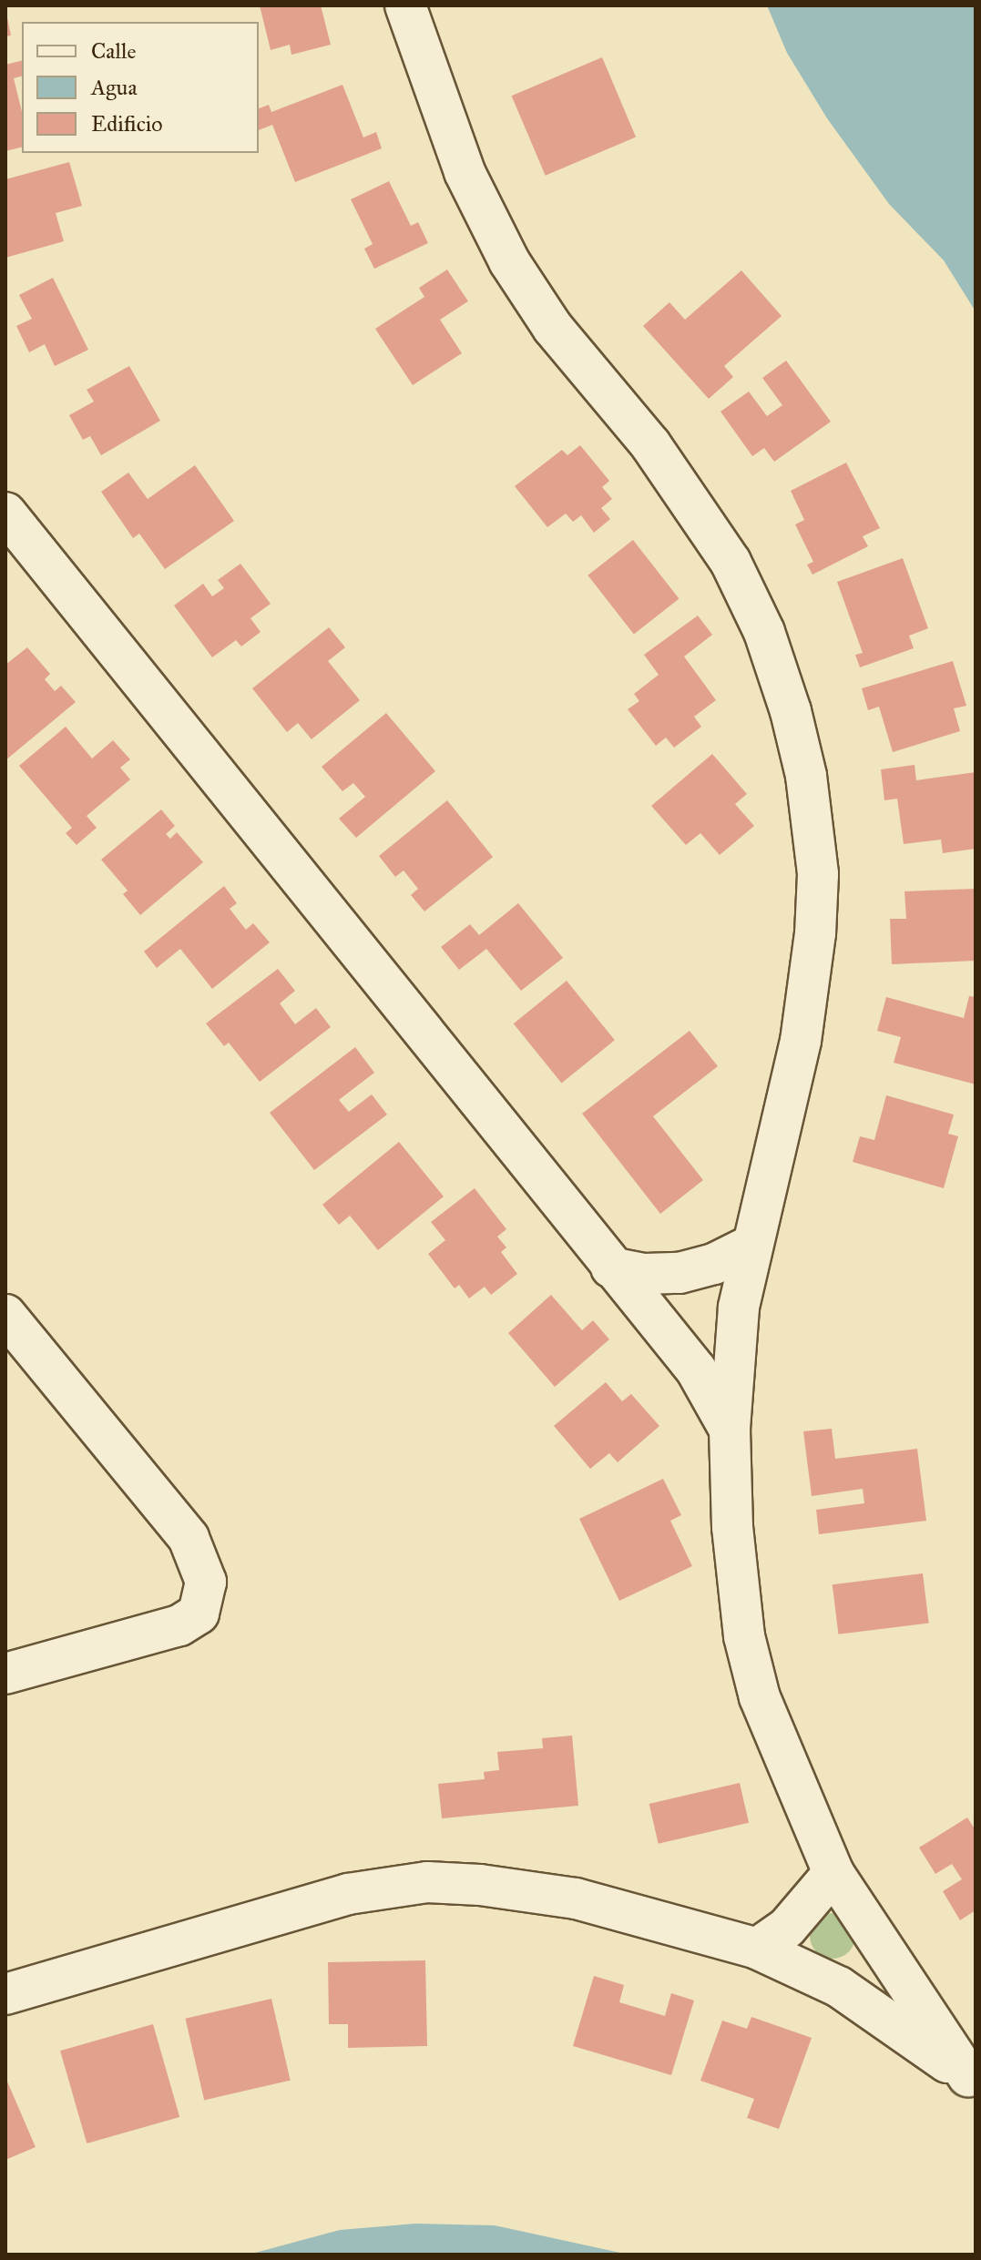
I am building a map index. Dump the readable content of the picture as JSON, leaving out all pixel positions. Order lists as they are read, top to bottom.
{
  "legend": ["Calle", "Agua", "Edificio"]
}
